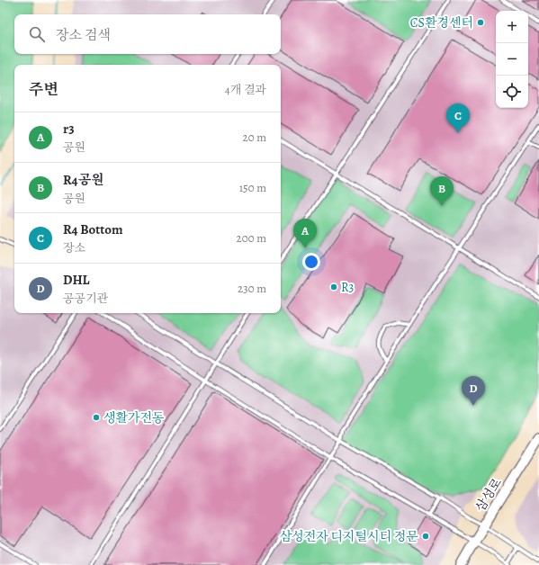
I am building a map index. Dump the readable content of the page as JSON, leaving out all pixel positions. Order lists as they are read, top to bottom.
{
  "streets": {
    "street": ["삼성로"]
  },
  "places": [
    "CS환경센터",
    "R3",
    "생활가전동",
    "삼성전자 디지털시티 정문"
  ],
  "page": {
    "map_buttons": ["+", "−"],
    "search": "장소 검색",
    "heading": ["주변", "4개 결과"],
    "pins": [
      "C",
      "B",
      "A",
      "D"
    ],
    "list": [
      {
        "mark": "A",
        "name": "r3",
        "note": "공원",
        "value": "20 m"
      },
      {
        "mark": "B",
        "name": "R4공원",
        "note": "공원",
        "value": "150 m"
      },
      {
        "mark": "C",
        "name": "R4 Bottom",
        "note": "장소",
        "value": "200 m"
      },
      {
        "mark": "D",
        "name": "DHL",
        "note": "공공기관",
        "value": "230 m"
      }
    ]
  }
}
